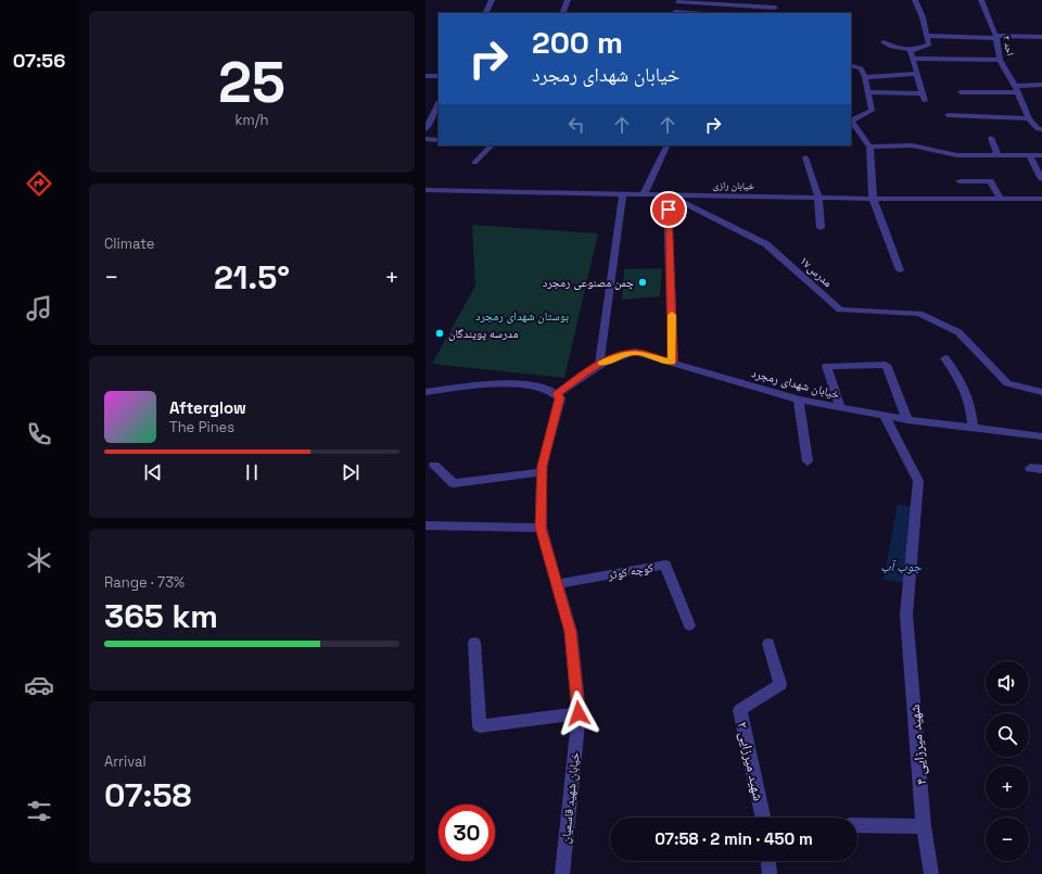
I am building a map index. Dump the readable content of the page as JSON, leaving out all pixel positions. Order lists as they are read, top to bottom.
{
  "streets": {
    "street": [
      "احد ۴",
      "خیابان رازی",
      "مدرس۱۷",
      "خیابان شهدای رمجرد",
      "کوچه کوثر",
      "شهید میرزایی ۴",
      "شهید میرزایی ۲",
      "خیابان شهید قاسمیان"
    ]
  },
  "crossings": [
    ["خیابان رازی", "مدرس۱۷"],
    ["خیابان شهدای رمجرد", "شهید میرزایی ۴"],
    ["خیابان شهدای رمجرد", "خیابان شهید قاسمیان"],
    ["کوچه کوثر", "خیابان شهید قاسمیان"]
  ],
  "water": ["جوب آب"],
  "parks": ["بوستان شهدای رمجرد"],
  "places": ["چمن مصنوعی رمجرد", "مدرسه پویندگان"],
  "page": {
    "tabs": "07:56",
    "tile": [
      ["25", "km/h"],
      "Climate",
      ["Range · 73%", "365 km"],
      ["Arrival", "07:58"]
    ],
    "turn": ["200 m", "خیابان شهدای رمجرد"],
    "heat": ["−", "21.5°", "+"],
    "song": ["Afterglow", "The Pines"],
    "map_buttons": ["+", "−"],
    "limit": "30",
    "trip": "07:58 · 2 min · 450 m"
  }
}
